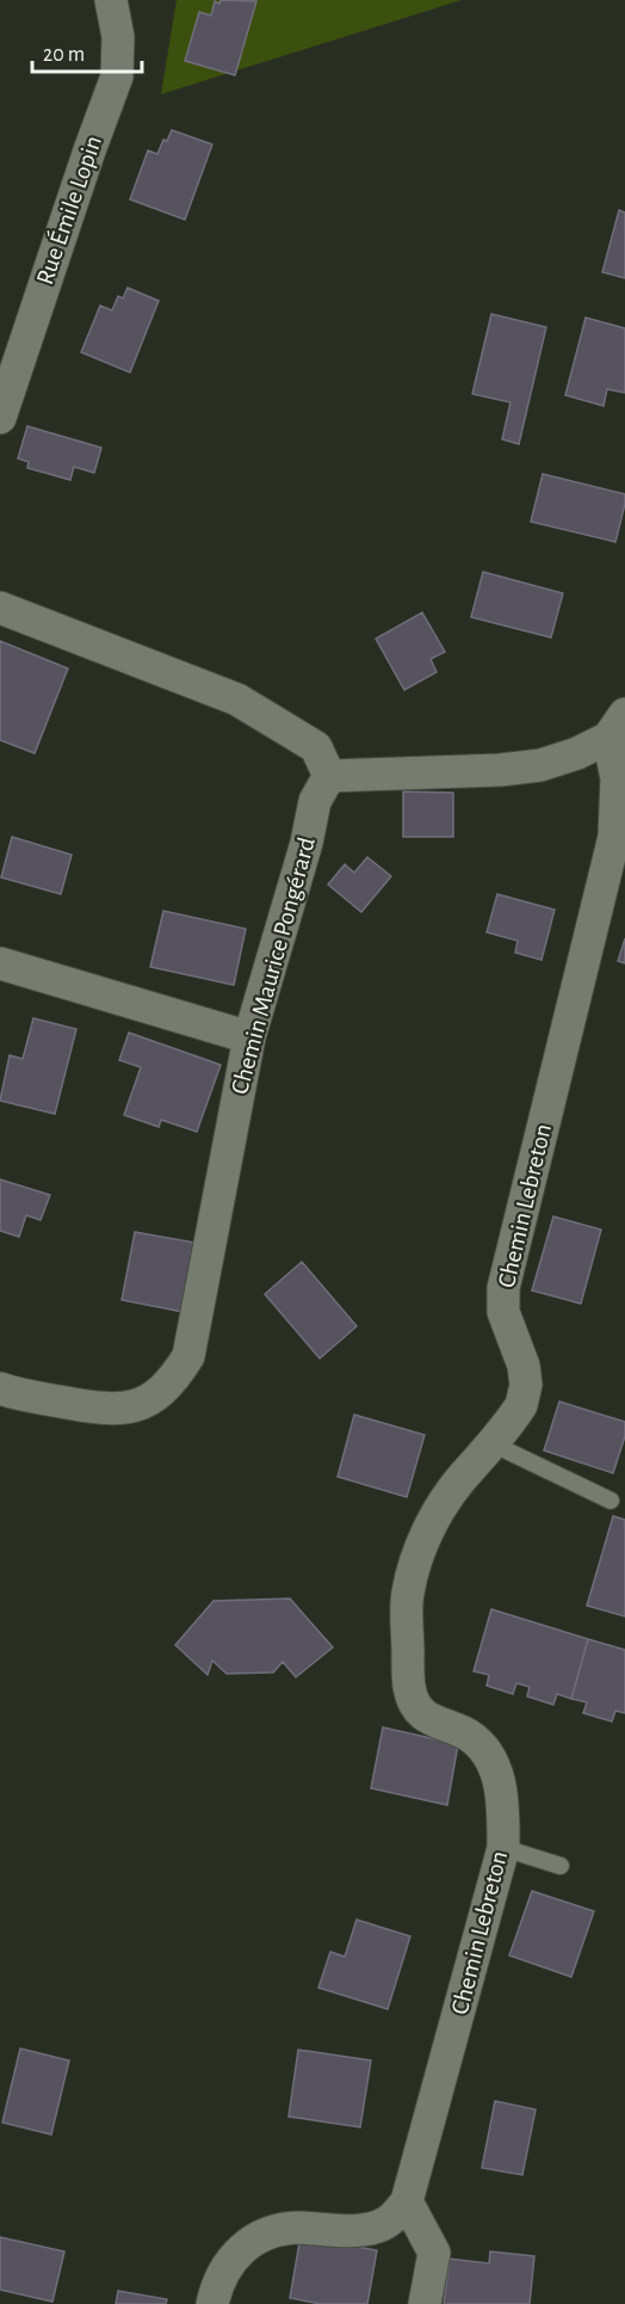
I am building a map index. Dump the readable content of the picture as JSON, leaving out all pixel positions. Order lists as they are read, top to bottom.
{
  "streets": {
    "street": ["Rue Émile Lopin", "Chemin Maurice Pongérard", "Chemin Lebreton"]
  },
  "scale_bar": "20 m"
}
